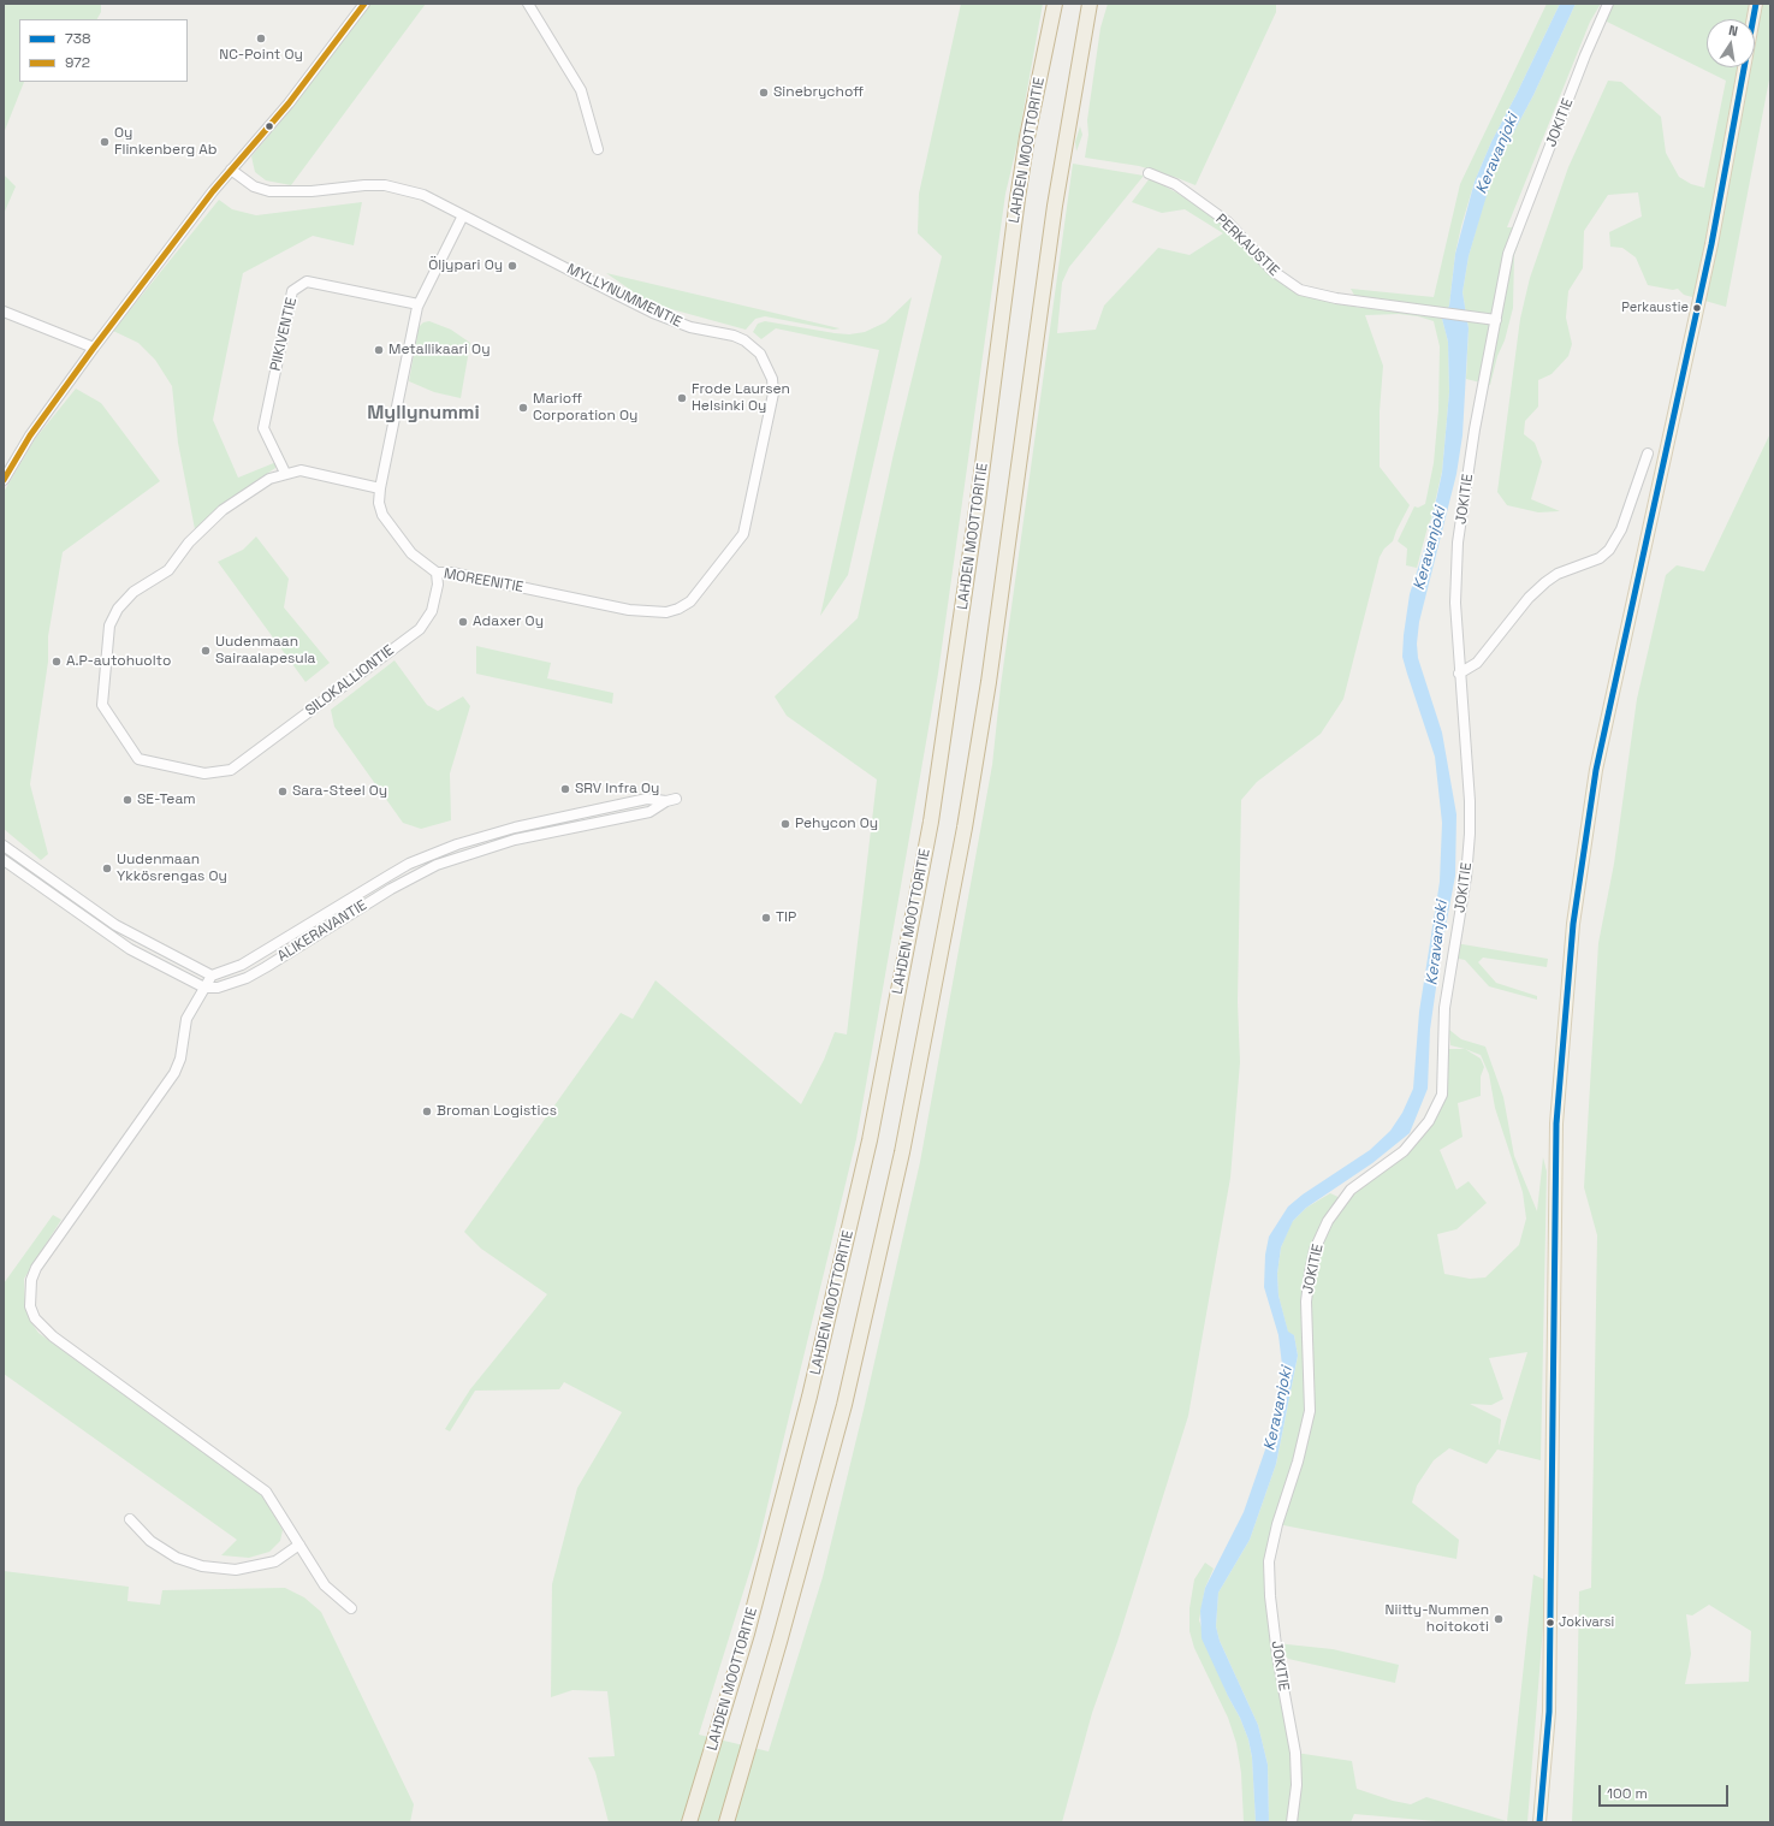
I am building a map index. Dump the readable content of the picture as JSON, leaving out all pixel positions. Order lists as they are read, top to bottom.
{
  "streets": {
    "highway": ["LAHDEN MOOTTORITIE"],
    "street": [
      "JOKITIE",
      "PERKAUSTIE",
      "MYLLYNUMMENTIE",
      "PIIKIVENTIE",
      "MOREENITIE",
      "SILOKALLIONTIE",
      "ALIKERAVANTIE"
    ]
  },
  "crossings": [
    ["JOKITIE", "PERKAUSTIE"],
    ["MYLLYNUMMENTIE", "MOREENITIE"],
    ["PIIKIVENTIE", "MOREENITIE"],
    ["PIIKIVENTIE", "SILOKALLIONTIE"],
    ["MOREENITIE", "SILOKALLIONTIE"]
  ],
  "districts": ["Myllynummi"],
  "water": ["Keravanjoki"],
  "places": [
    "NC-Point Oy",
    "Sinebrychoff",
    "Oy Flinkenberg Ab",
    "Öljypari Oy",
    "Perkaustie",
    "Metallikaari Oy",
    "Frode Laursen Helsinki Oy",
    "Marioff Corporation Oy",
    "Adaxer Oy",
    "Uudenmaan Sairaalapesula",
    "A.P-autohuolto",
    "SRV Infra Oy",
    "Sara-Steel Oy",
    "SE-Team",
    "Pehycon Oy",
    "Uudenmaan Ykkösrengas Oy",
    "TIP",
    "Broman Logistics",
    "Niitty-Nummen hoitokoti",
    "Jokivarsi"
  ],
  "lines": ["transit line 738", "transit line 972"],
  "legend": ["738", "972"],
  "scale_bar": "100 m",
  "north": "top"
}
